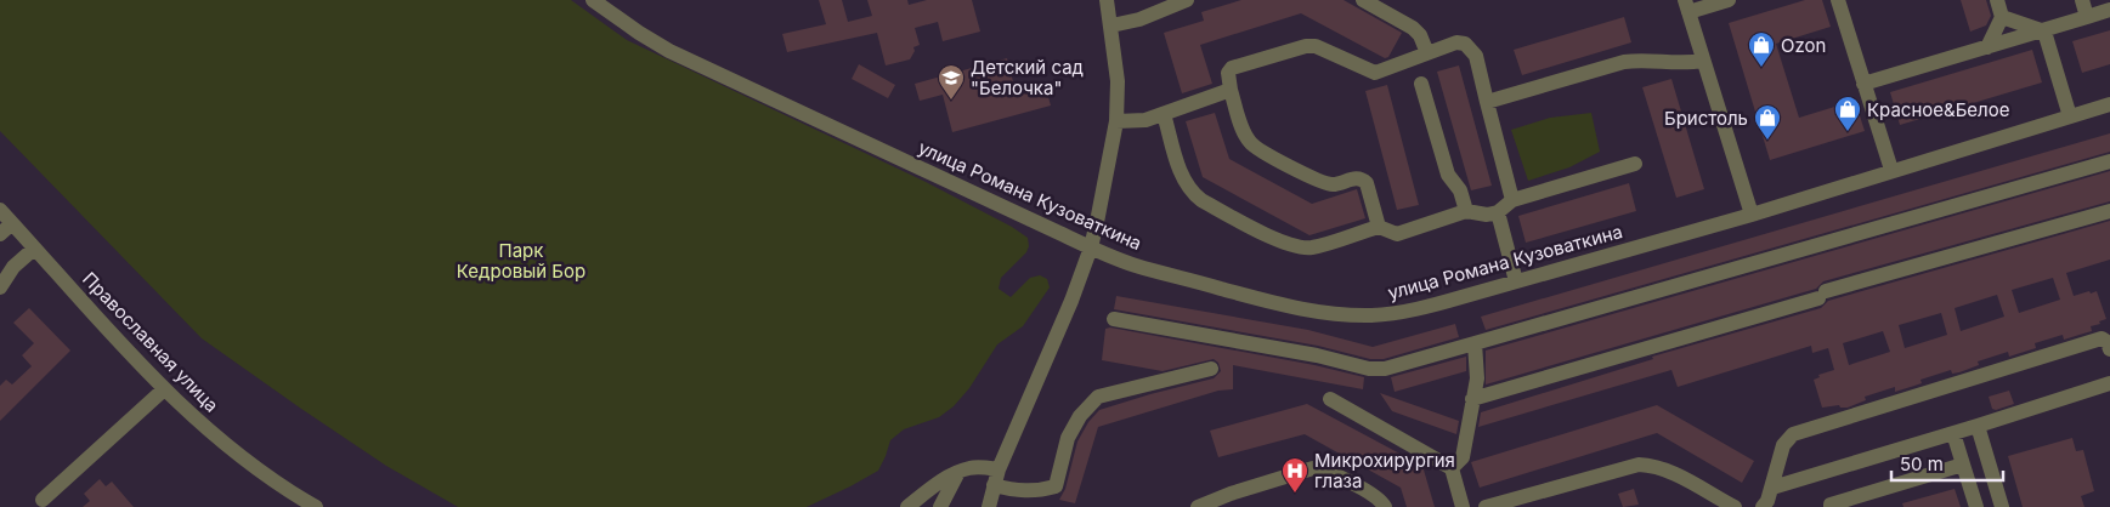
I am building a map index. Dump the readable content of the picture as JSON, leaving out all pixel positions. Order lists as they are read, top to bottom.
{
  "streets": {
    "street": ["улица Романа Кузоваткина", "Православная улица"]
  },
  "parks": ["Парк Кедровый Бор"],
  "places": {
    "shop": ["Ozon", "Красное&Белое", "Бристоль"],
    "school or university": ["Детский сад \"Белочка\""],
    "hospital": ["Микрохирургия глаза"]
  },
  "scale_bar": "50 m"
}
